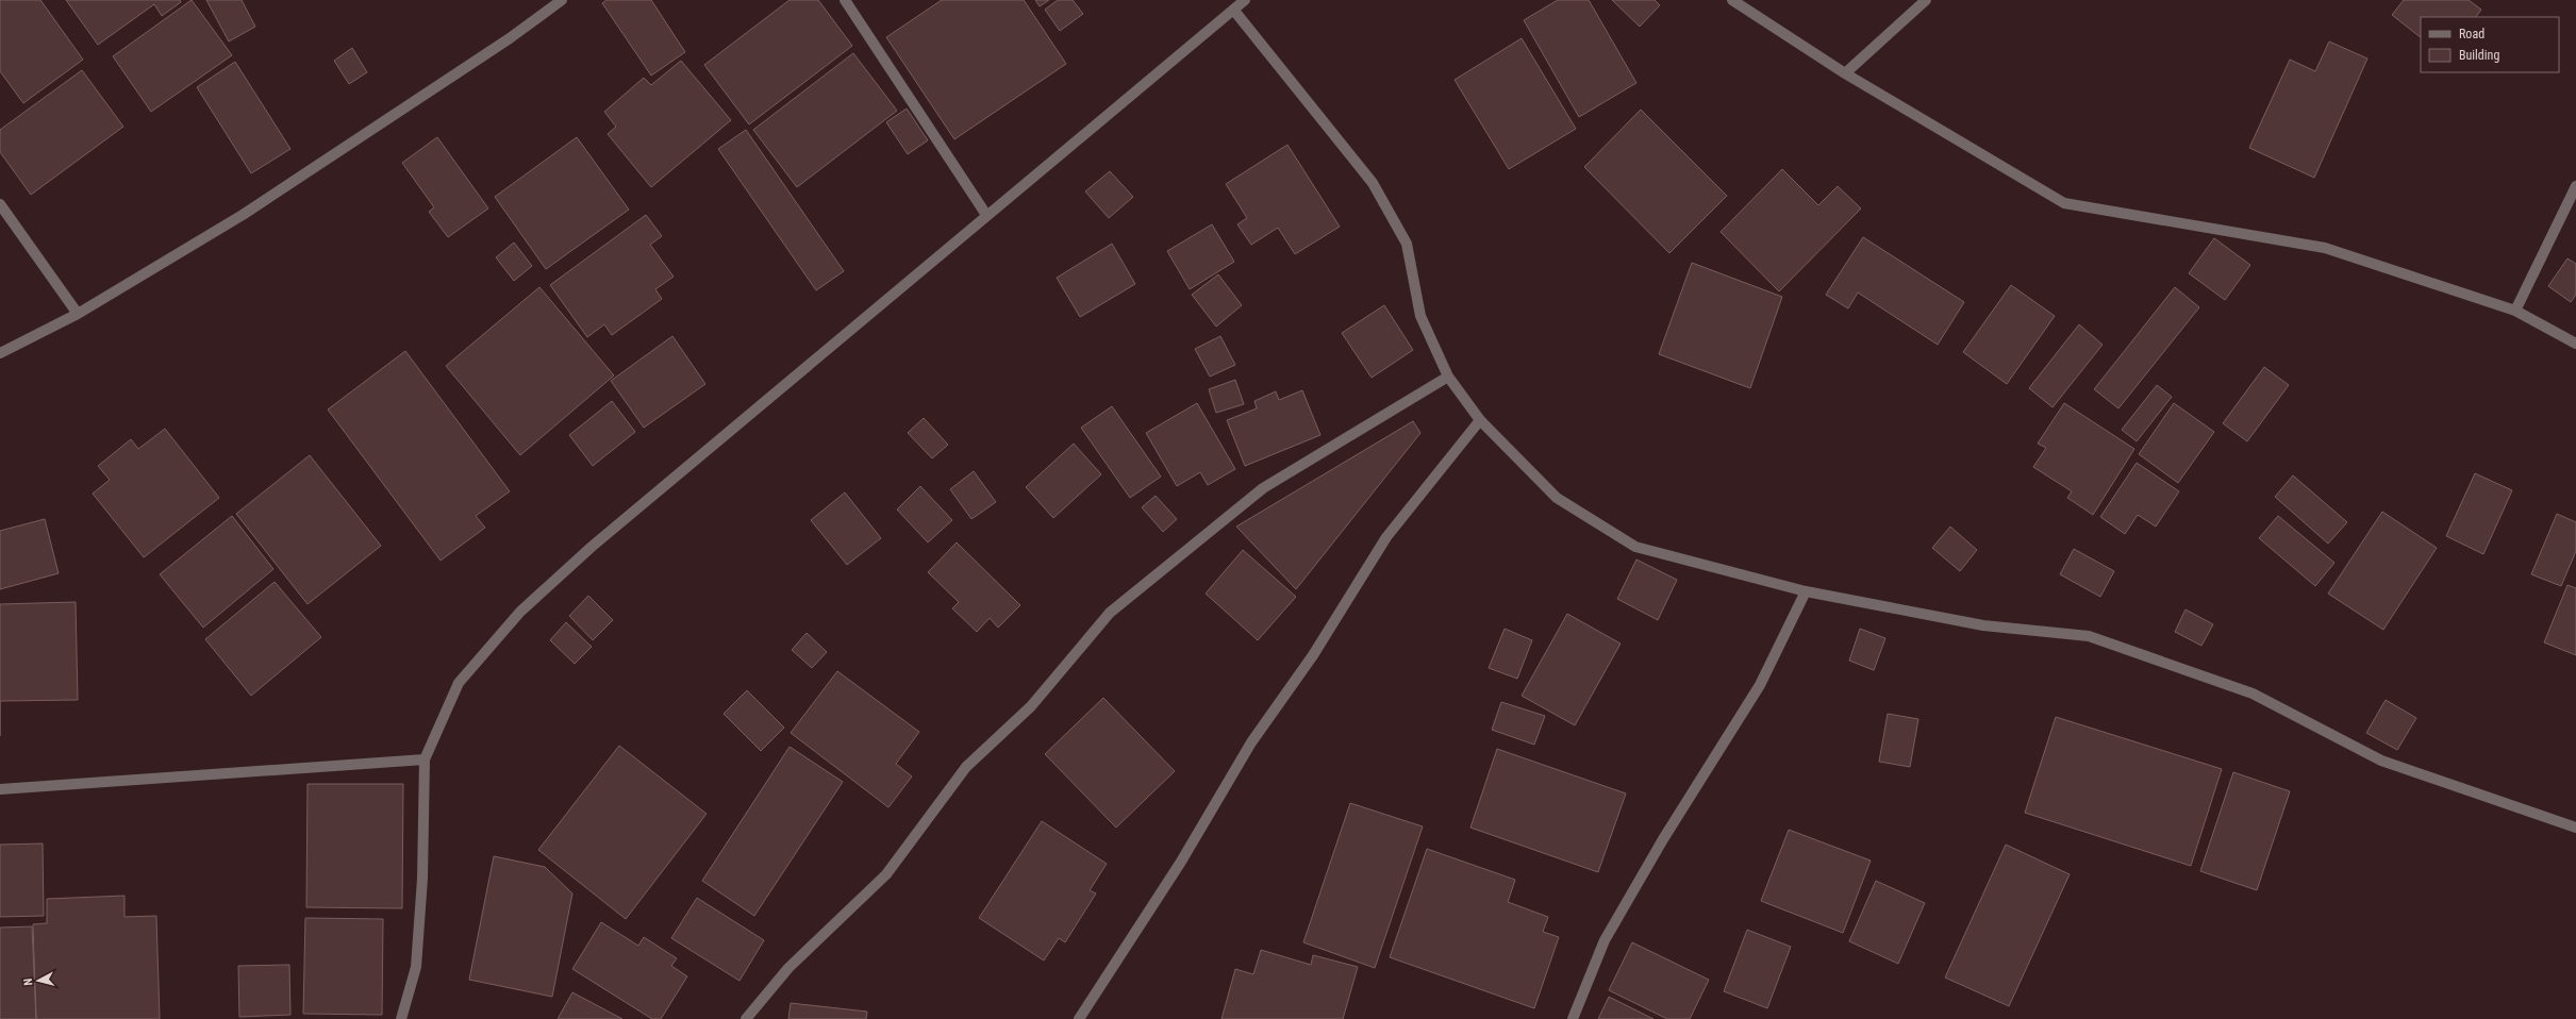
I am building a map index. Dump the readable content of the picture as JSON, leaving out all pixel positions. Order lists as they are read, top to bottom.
{
  "legend": ["Road", "Building"],
  "north": "left"
}
